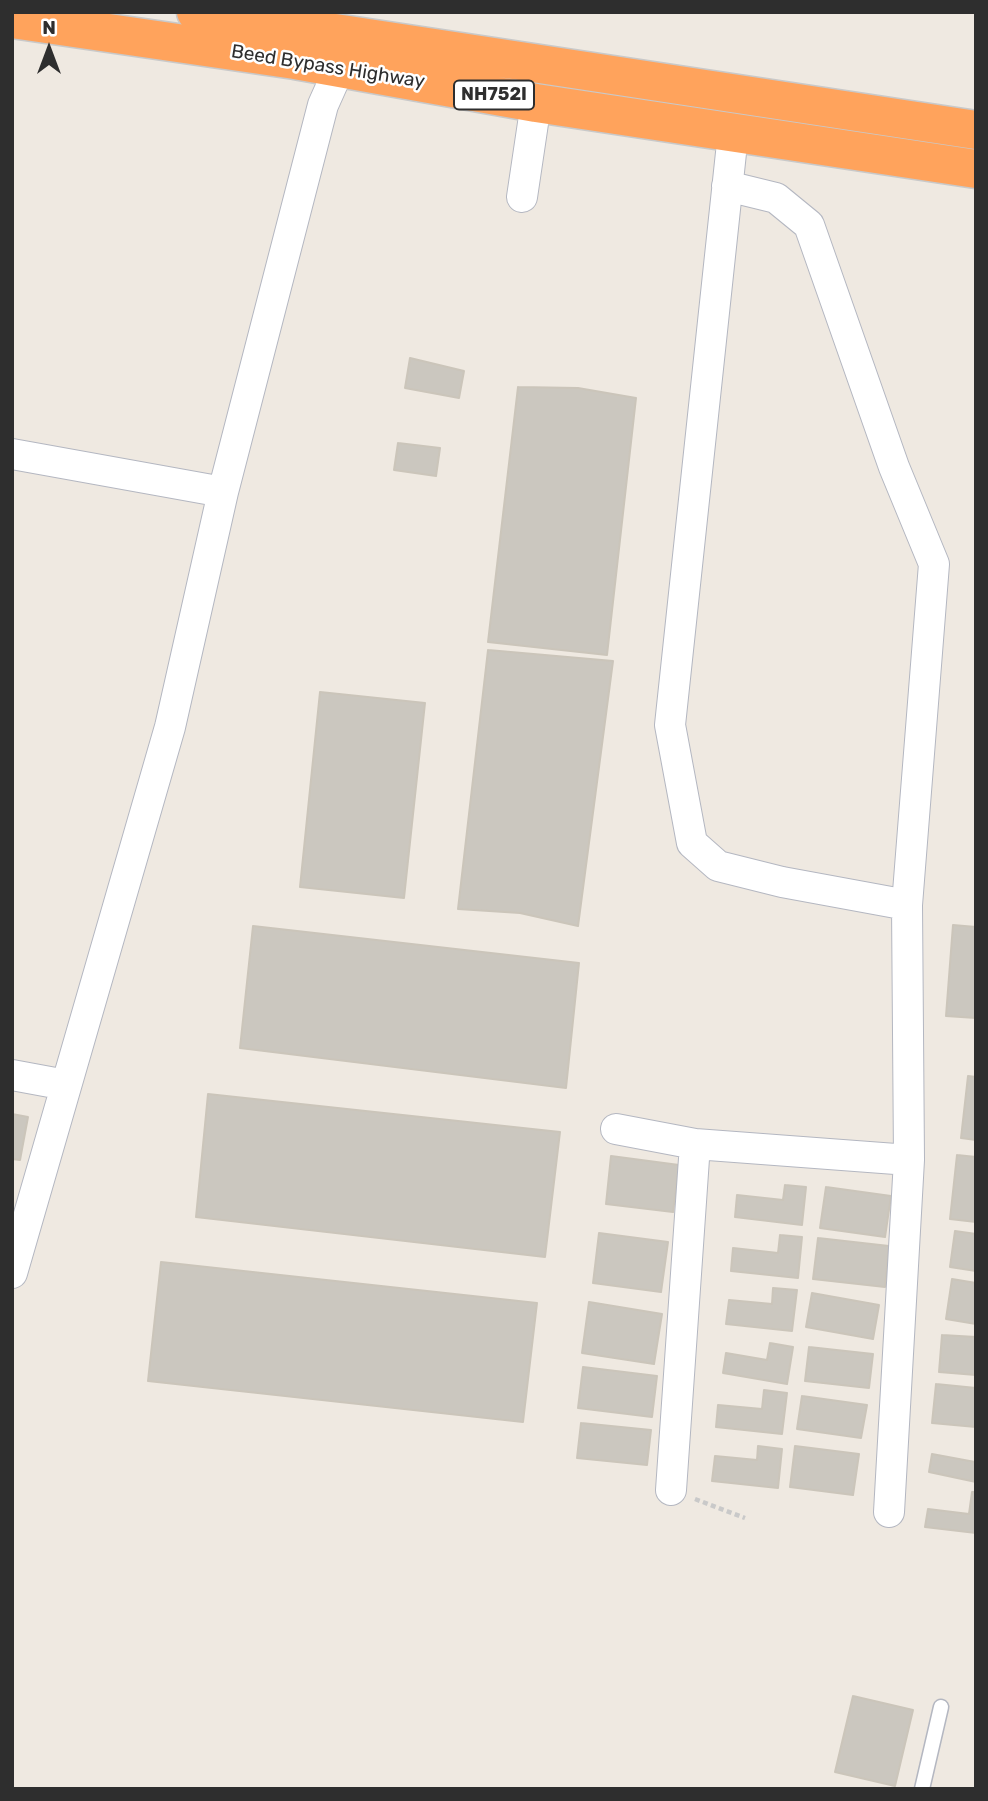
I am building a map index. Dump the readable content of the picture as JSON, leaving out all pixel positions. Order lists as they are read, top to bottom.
{
  "streets": {
    "highway": ["Beed Bypass Highway", "NH752I"]
  },
  "north": "top"
}
